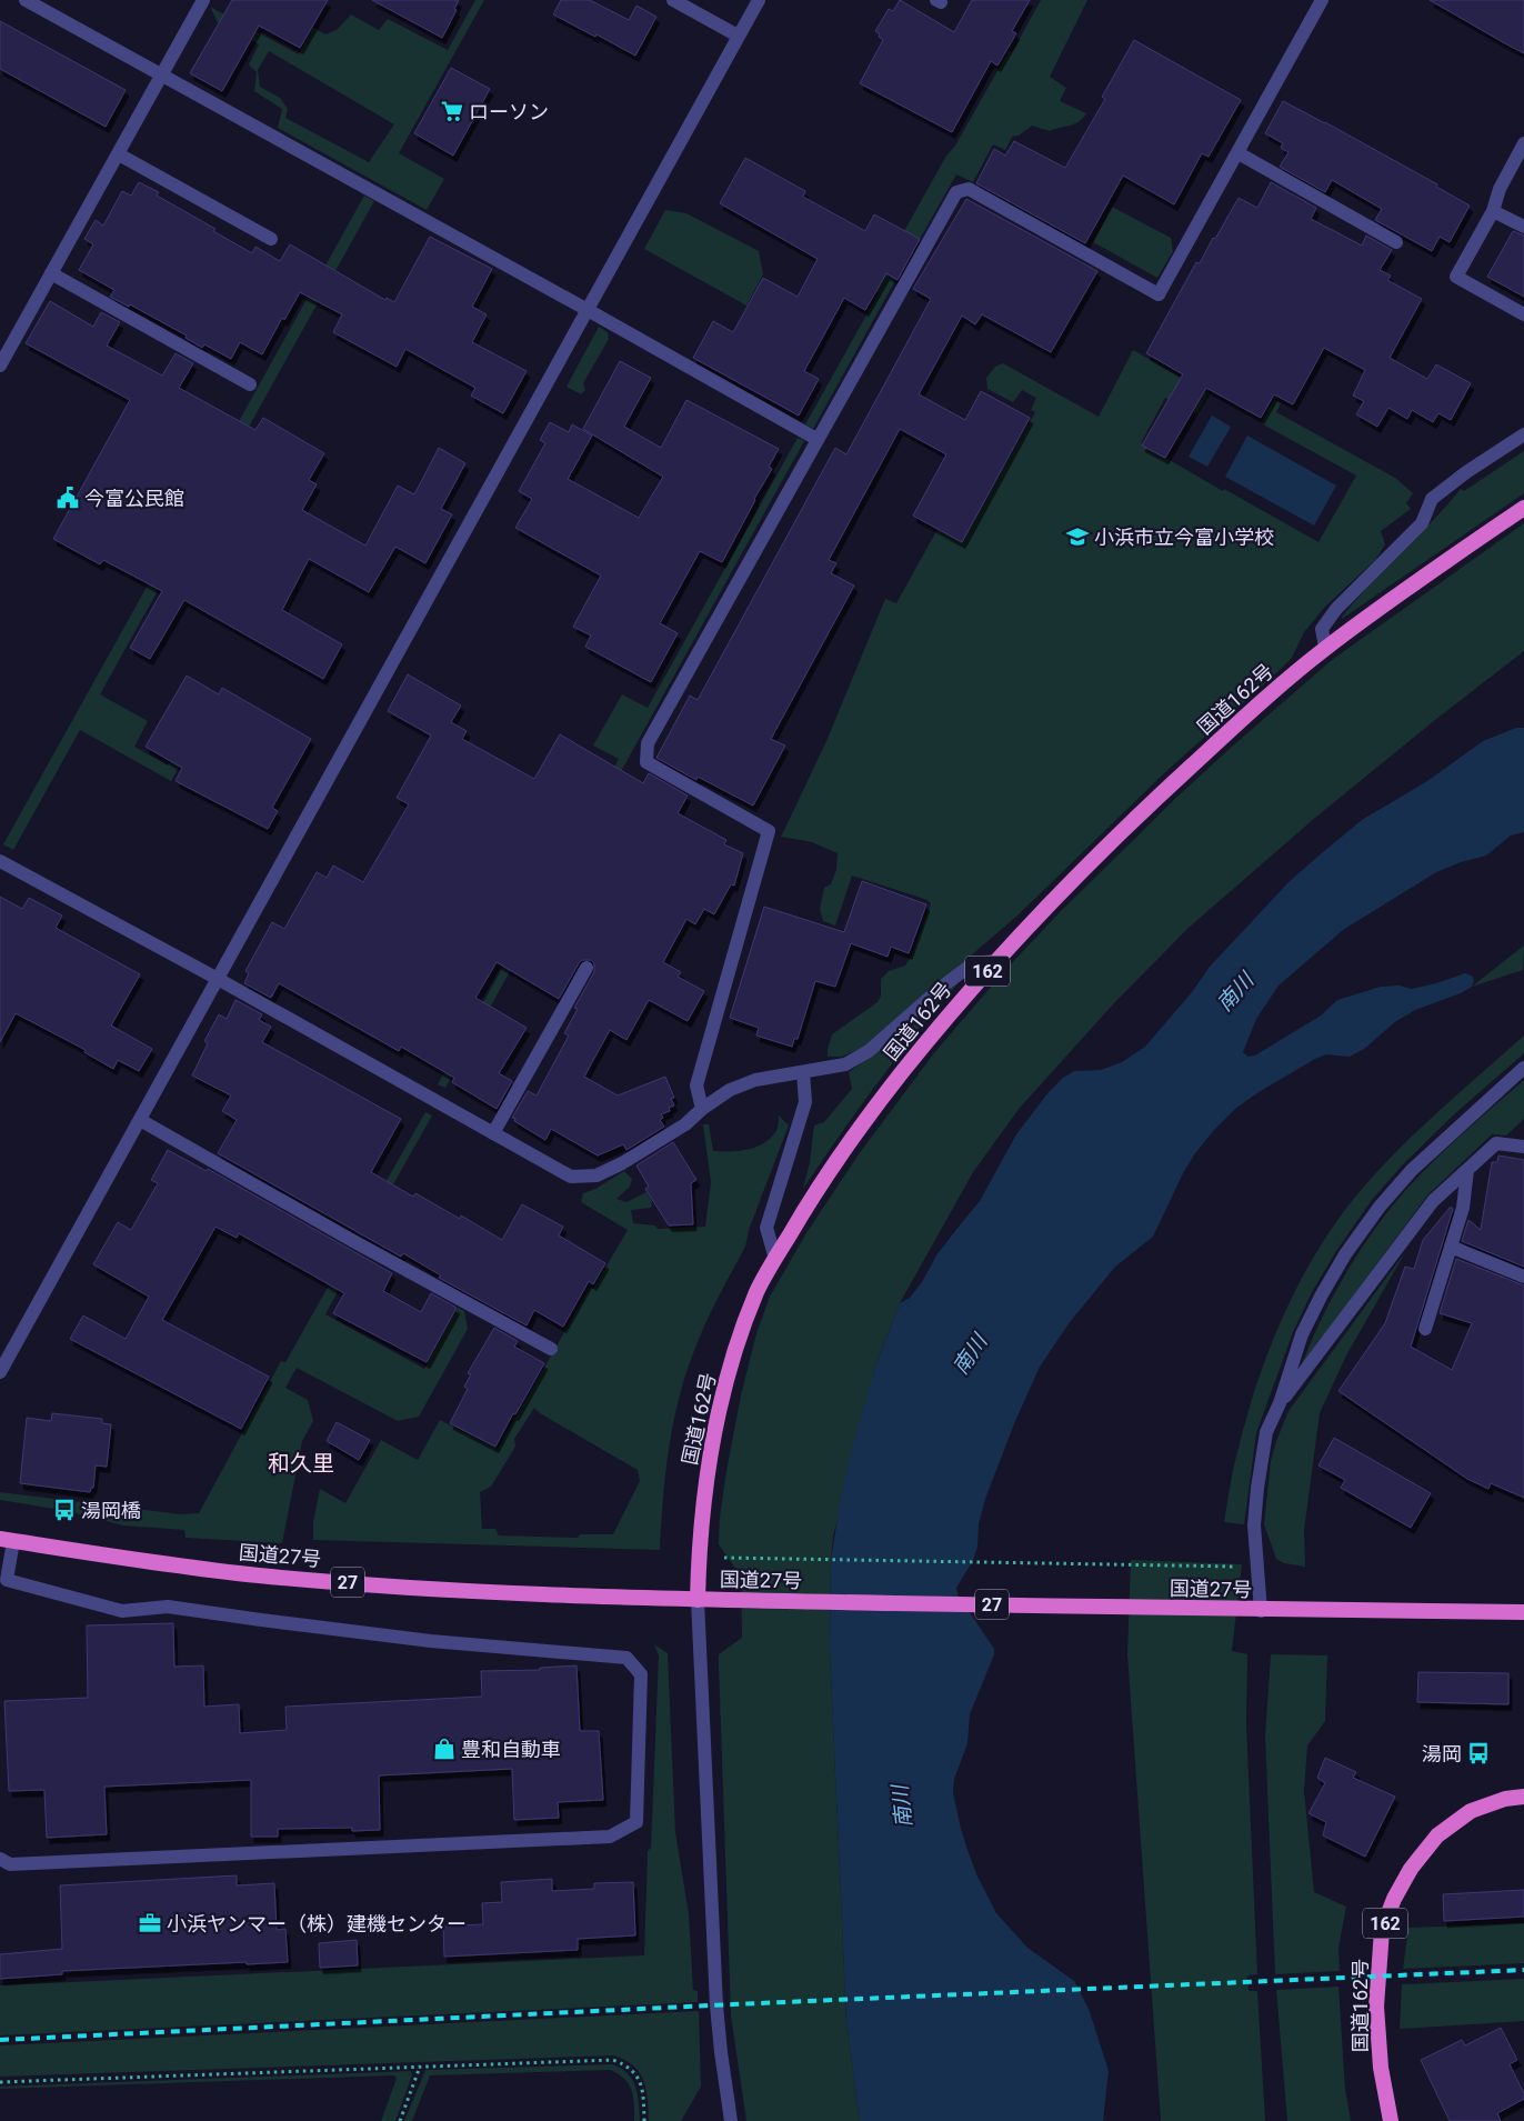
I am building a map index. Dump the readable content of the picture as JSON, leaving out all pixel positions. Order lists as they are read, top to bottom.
{
  "streets": {
    "highway": [
      "国道162号",
      "162",
      "国道27号",
      "27"
    ]
  },
  "crossings": [
    ["国道162号", "国道27号"]
  ],
  "districts": ["和久里"],
  "water": ["南川"],
  "places": {
    "supermarket": ["ローソン"],
    "public building": ["今富公民館"],
    "school or university": ["小浜市立今富小学校"],
    "bus stop": ["湯岡橋", "湯岡"],
    "shop": ["豊和自動車"],
    "office": ["小浜ヤンマー（株）建機センター"]
  }
}
